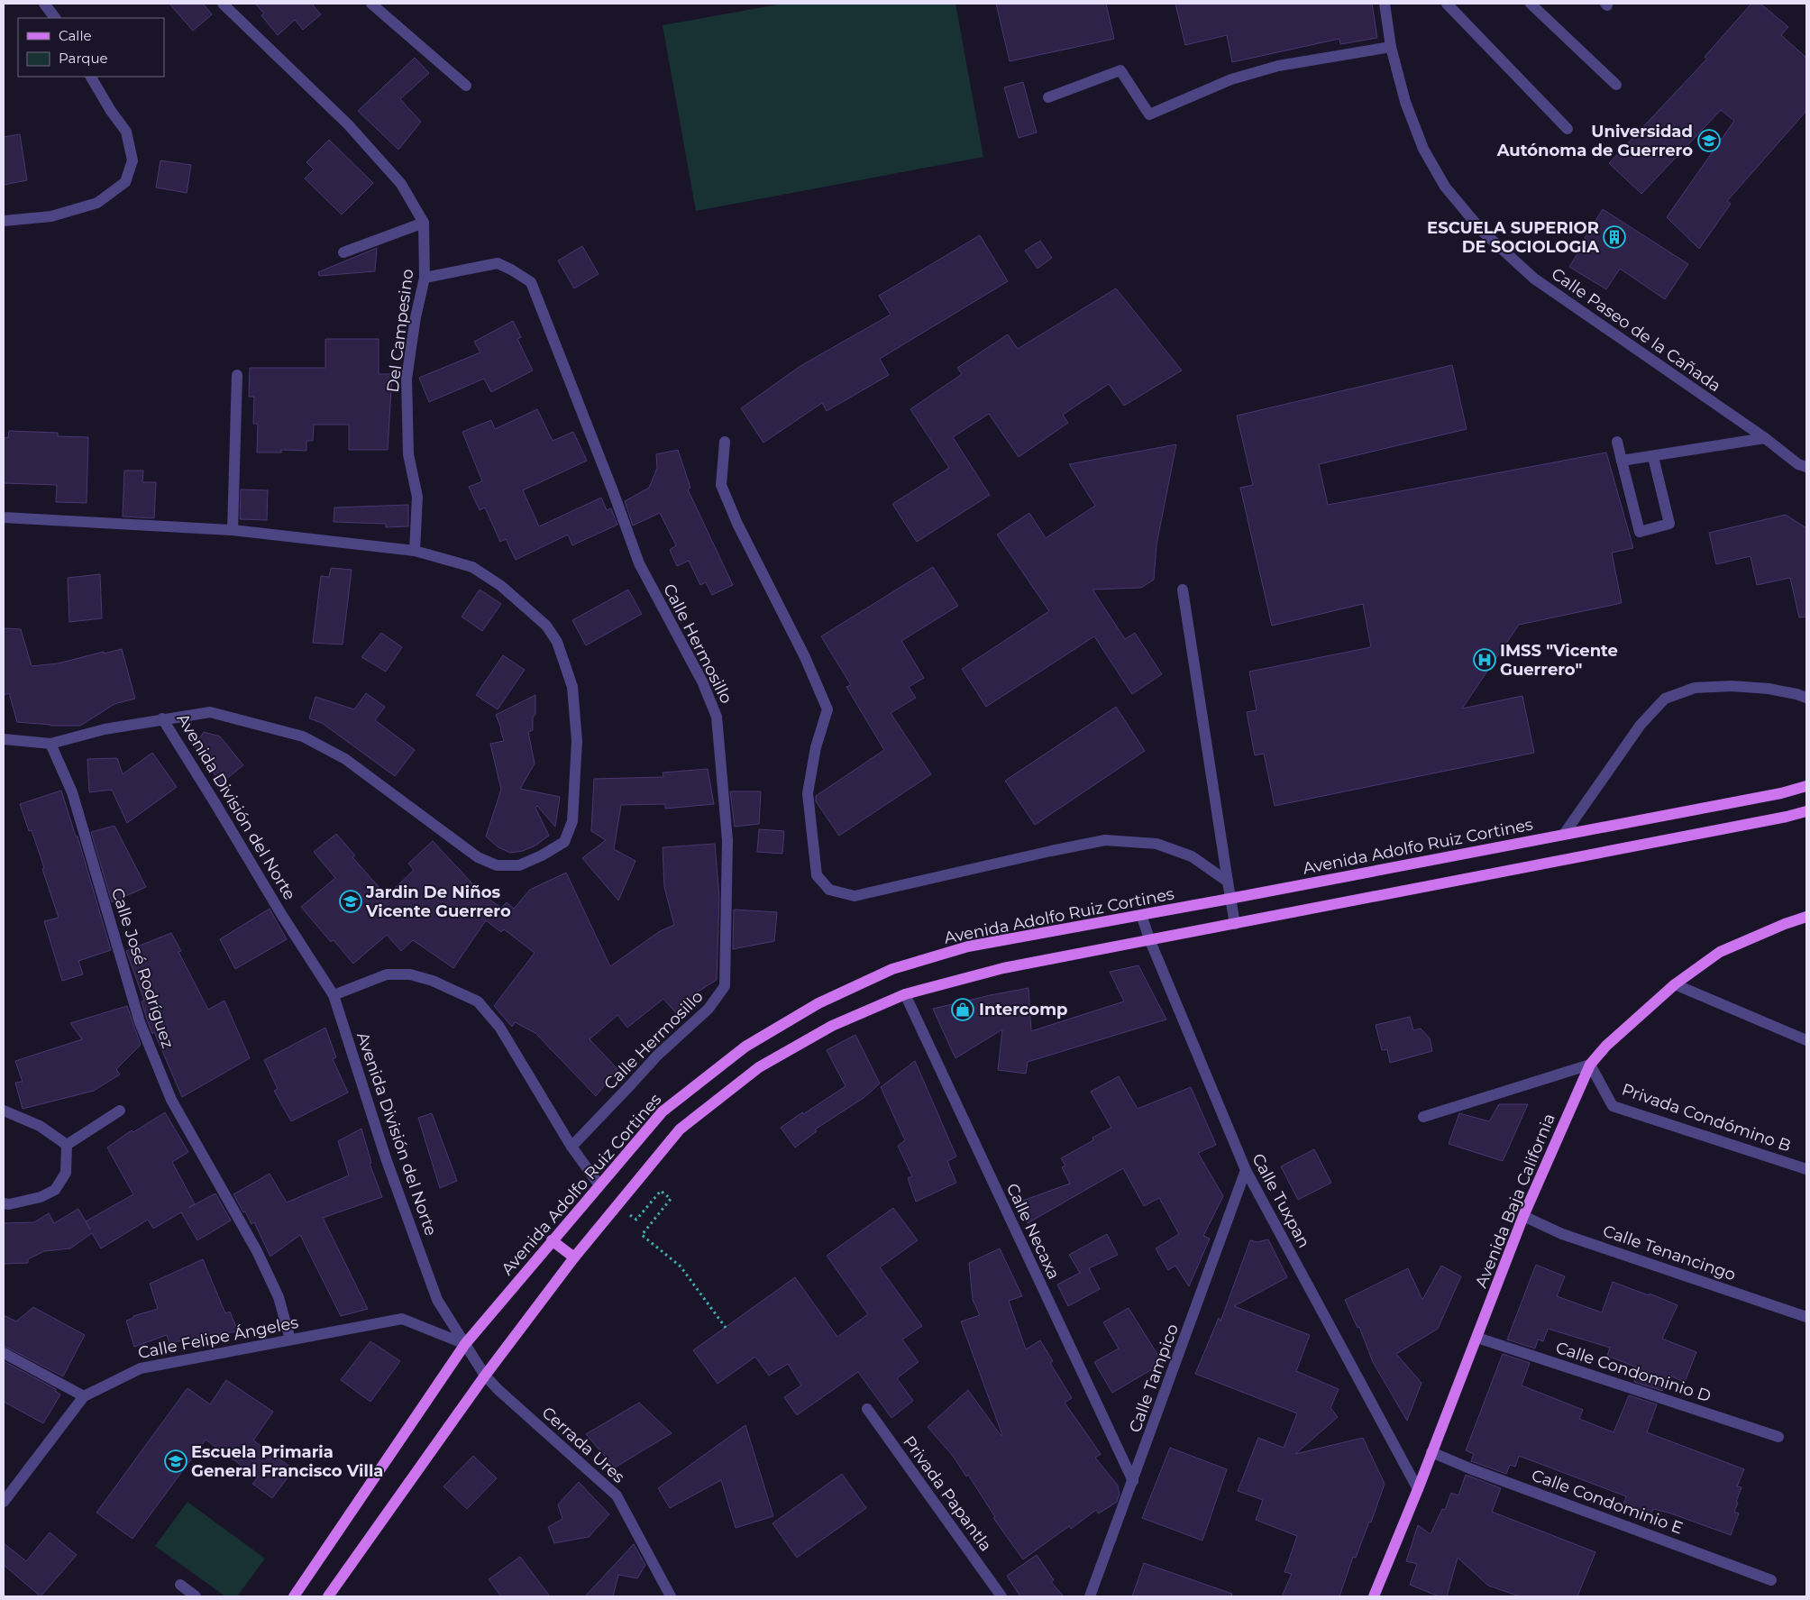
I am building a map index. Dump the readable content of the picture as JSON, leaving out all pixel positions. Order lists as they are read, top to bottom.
{
  "streets": {
    "main road": ["Avenida Adolfo Ruiz Cortines", "Avenida Baja California"],
    "street": [
      "Calle Paseo de la Cañada",
      "Del Campesino",
      "Calle Hermosillo",
      "Avenida División del Norte",
      "Calle José Rodríguez",
      "Privada Condómino B",
      "Calle Tuxpan",
      "Calle Necaxa",
      "Calle Tenancingo",
      "Calle Felipe Ángeles",
      "Calle Condominio D",
      "Calle Tampico",
      "Cerrada Ures",
      "Privada Papantla",
      "Calle Condominio E"
    ]
  },
  "crossings": [
    ["Del Campesino", "Calle Hermosillo"],
    ["Del Campesino", "Avenida División del Norte"],
    ["Avenida División del Norte", "Avenida Adolfo Ruiz Cortines"],
    ["Avenida División del Norte", "Calle Felipe Ángeles"],
    ["Avenida División del Norte", "Cerrada Ures"],
    ["Avenida Adolfo Ruiz Cortines", "Calle Tuxpan"],
    ["Avenida Adolfo Ruiz Cortines", "Calle Felipe Ángeles"],
    ["Calle José Rodríguez", "Calle Felipe Ángeles"],
    ["Privada Condómino B", "Avenida Baja California"],
    ["Calle Tuxpan", "Avenida Baja California"],
    ["Calle Tuxpan", "Calle Tampico"],
    ["Avenida Baja California", "Calle Tenancingo"],
    ["Avenida Baja California", "Calle Condominio D"],
    ["Avenida Baja California", "Calle Condominio E"],
    ["Calle Necaxa", "Calle Tampico"]
  ],
  "places": {
    "school or university": ["Universidad Autónoma de Guerrero", "Jardin De Niños Vicente Guerrero", "Escuela Primaria General Francisco Villa"],
    "building": ["ESCUELA SUPERIOR DE SOCIOLOGIA"],
    "hospital": ["IMSS \"Vicente Guerrero\""],
    "shop": ["Intercomp"]
  },
  "legend": ["Calle", "Parque"]
}
